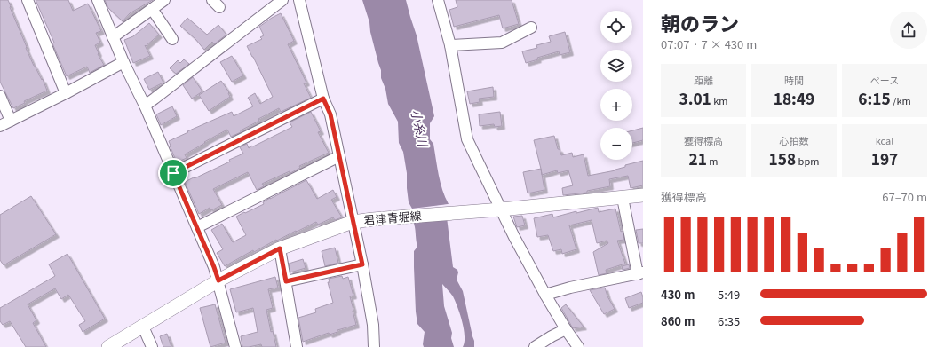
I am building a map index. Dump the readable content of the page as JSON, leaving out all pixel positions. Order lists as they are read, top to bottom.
{
  "streets": {
    "main road": ["君津青堀線"]
  },
  "water": ["小糸川"],
  "page": {
    "heading": ["朝のラン", "07:07 · 7 × 430 m"],
    "map_buttons": ["+", "−"],
    "stats": [
      ["距離", "3.01 km"],
      ["時間", "18:49"],
      ["ペース", "6:15 /km"],
      ["獲得標高", "21 m"],
      ["心拍数", "158 bpm"],
      ["kcal", "197"]
    ],
    "chart": ["獲得標高", "67–70 m"],
    "list": [
      {
        "name": "430 m",
        "note": "5:49"
      },
      {
        "name": "860 m",
        "note": "6:35"
      }
    ]
  }
}
